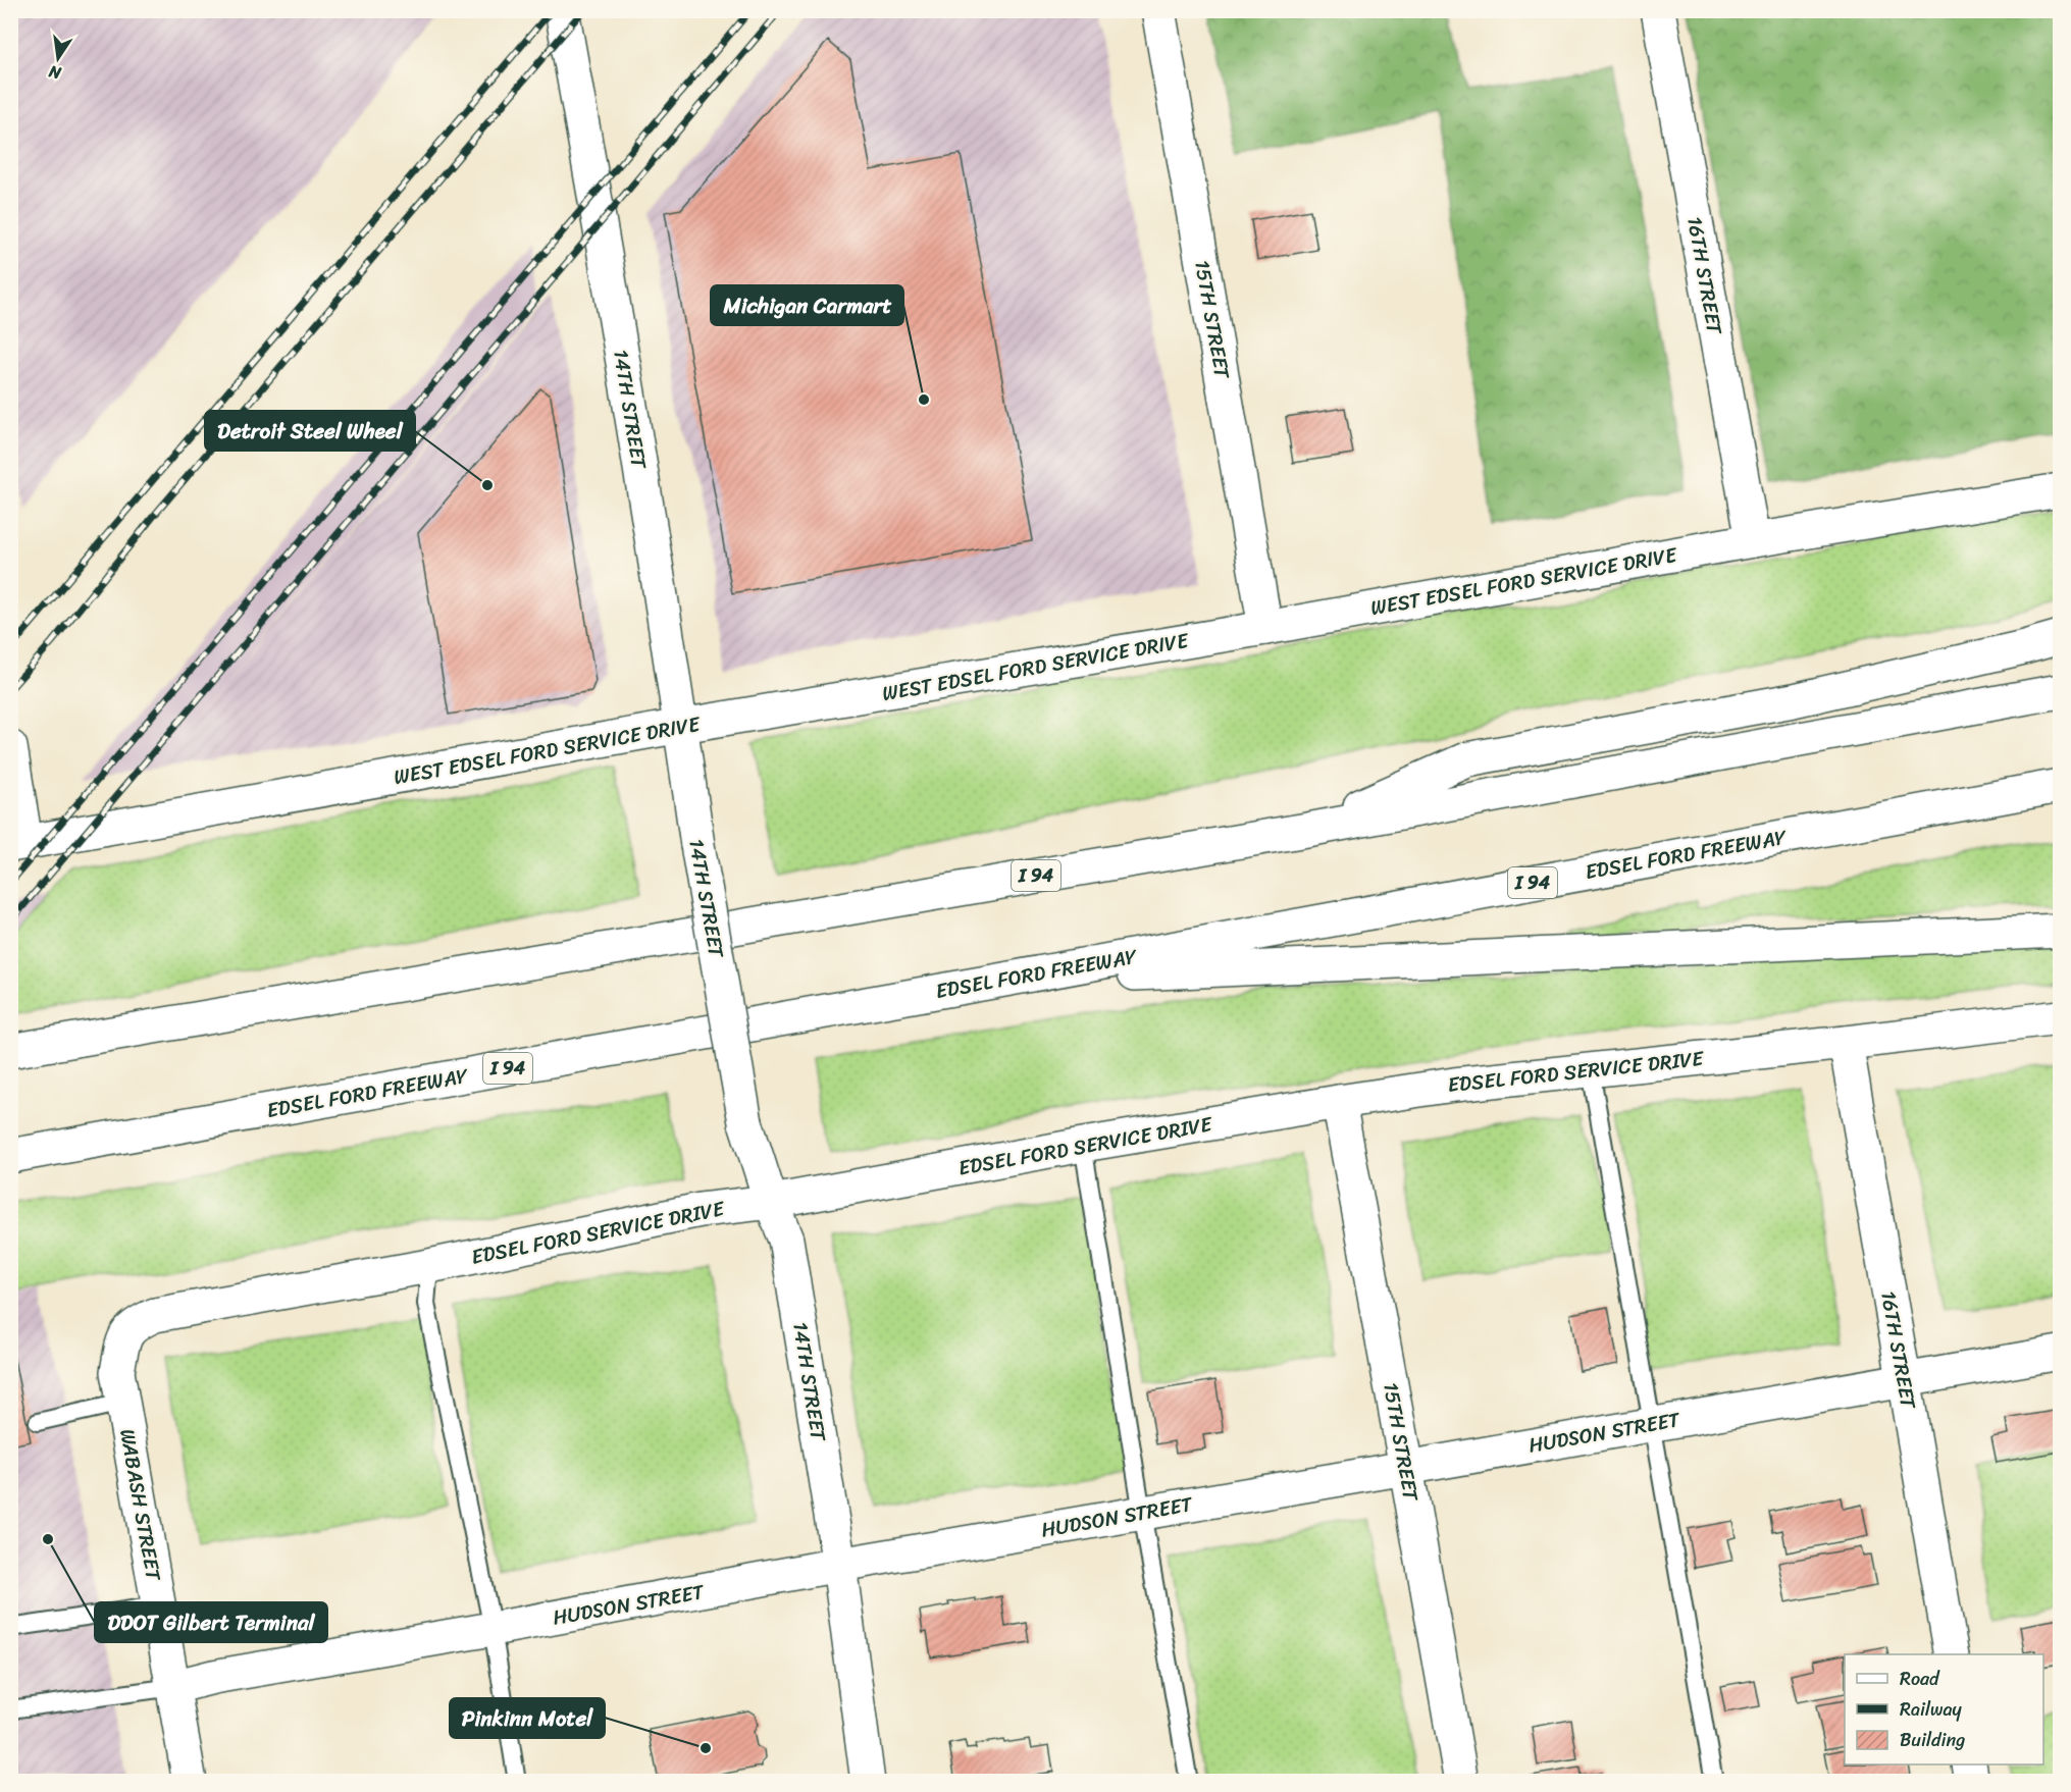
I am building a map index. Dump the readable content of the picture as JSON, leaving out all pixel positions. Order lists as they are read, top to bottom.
{
  "streets": {
    "main road": [
      "16TH STREET",
      "15TH STREET",
      "14TH STREET",
      "WEST EDSEL FORD SERVICE DRIVE",
      "EDSEL FORD FREEWAY",
      "I 94",
      "EDSEL FORD SERVICE DRIVE",
      "HUDSON STREET",
      "WABASH STREET"
    ]
  },
  "crossings": [
    ["16TH STREET", "WEST EDSEL FORD SERVICE DRIVE"],
    ["16TH STREET", "EDSEL FORD SERVICE DRIVE"],
    ["16TH STREET", "HUDSON STREET"],
    ["15TH STREET", "WEST EDSEL FORD SERVICE DRIVE"],
    ["15TH STREET", "EDSEL FORD SERVICE DRIVE"],
    ["15TH STREET", "HUDSON STREET"],
    ["14TH STREET", "WEST EDSEL FORD SERVICE DRIVE"],
    ["14TH STREET", "EDSEL FORD SERVICE DRIVE"],
    ["14TH STREET", "HUDSON STREET"],
    ["EDSEL FORD SERVICE DRIVE", "WABASH STREET"],
    ["HUDSON STREET", "WABASH STREET"]
  ],
  "places": [
    "Michigan Carmart",
    "Detroit Steel Wheel",
    "DDOT Gilbert Terminal",
    "Pinkinn Motel"
  ],
  "legend": ["Road", "Railway", "Building"],
  "north": "bottom"
}
